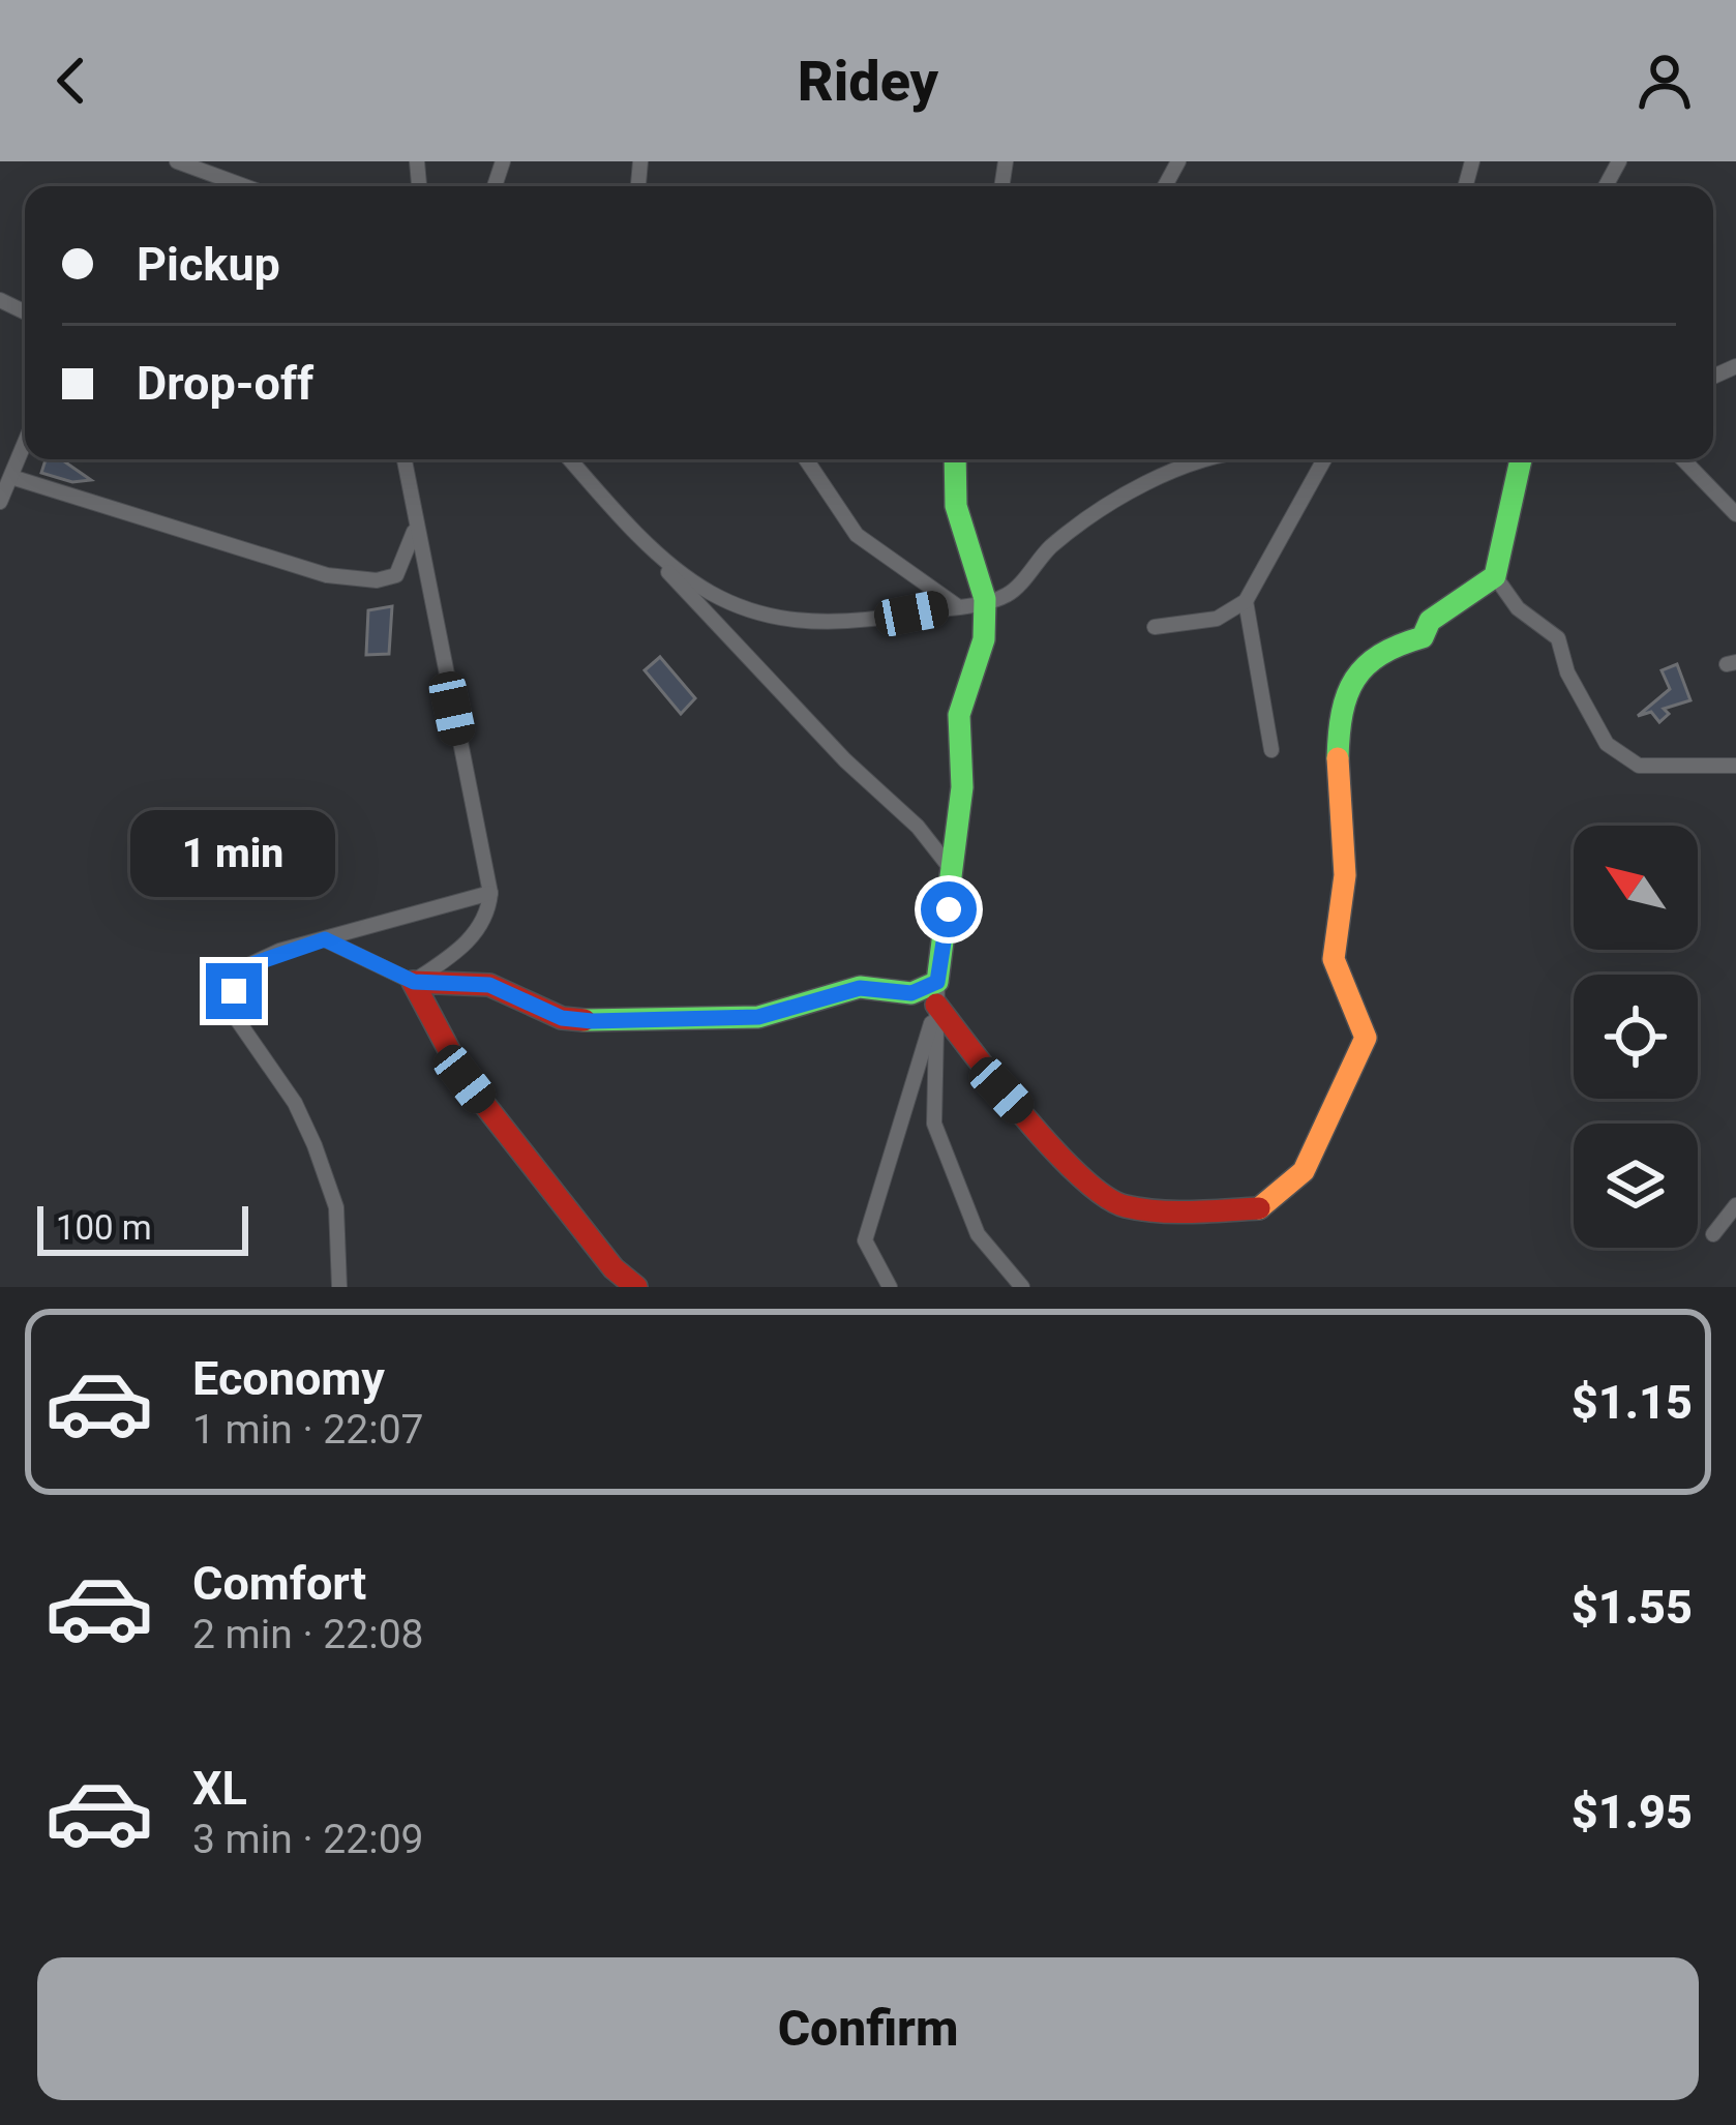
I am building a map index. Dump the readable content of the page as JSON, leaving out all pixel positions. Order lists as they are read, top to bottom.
{
  "scale_bar": "100 m",
  "north": "top left",
  "page": {
    "header": "Ridey",
    "banner": ["Pickup", "Drop-off"],
    "bubble": "1 min",
    "scale": "100 m",
    "list": [
      {
        "name": "Economy",
        "note": "1 min · 22:07",
        "value": "$1.15"
      },
      {
        "name": "Comfort",
        "note": "2 min · 22:08",
        "value": "$1.55"
      },
      {
        "name": "XL",
        "note": "3 min · 22:09",
        "value": "$1.95"
      }
    ],
    "buttons": "Confirm"
  }
}
